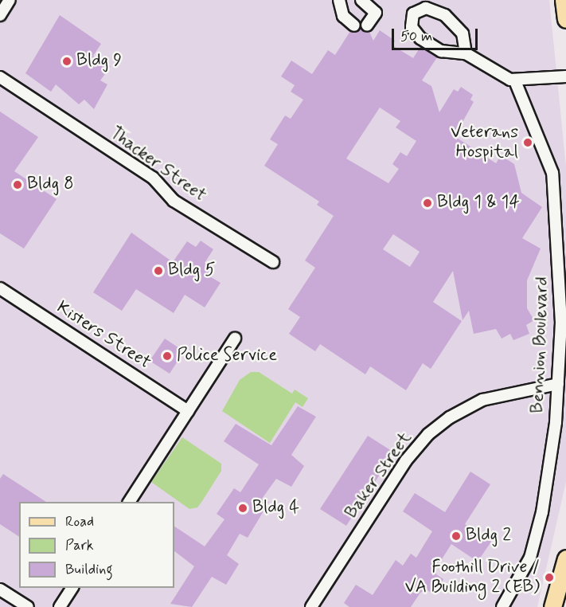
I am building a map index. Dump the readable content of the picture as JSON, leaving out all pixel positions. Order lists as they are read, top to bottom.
{
  "streets": {
    "street": [
      "Thacker Street",
      "Kisters Street",
      "Bennion Boulevard",
      "Baker Street"
    ]
  },
  "crossings": [
    ["Bennion Boulevard", "Baker Street"]
  ],
  "places": [
    "Bldg 9",
    "Veterans Hospital",
    "Bldg 8",
    "Bldg 1 & 14",
    "Bldg 5",
    "Police Service",
    "Bldg 4",
    "Bldg 2",
    "Foothill Drive / VA Building 2 (EB)"
  ],
  "legend": ["Road", "Park", "Building"],
  "scale_bar": "50 m"
}
